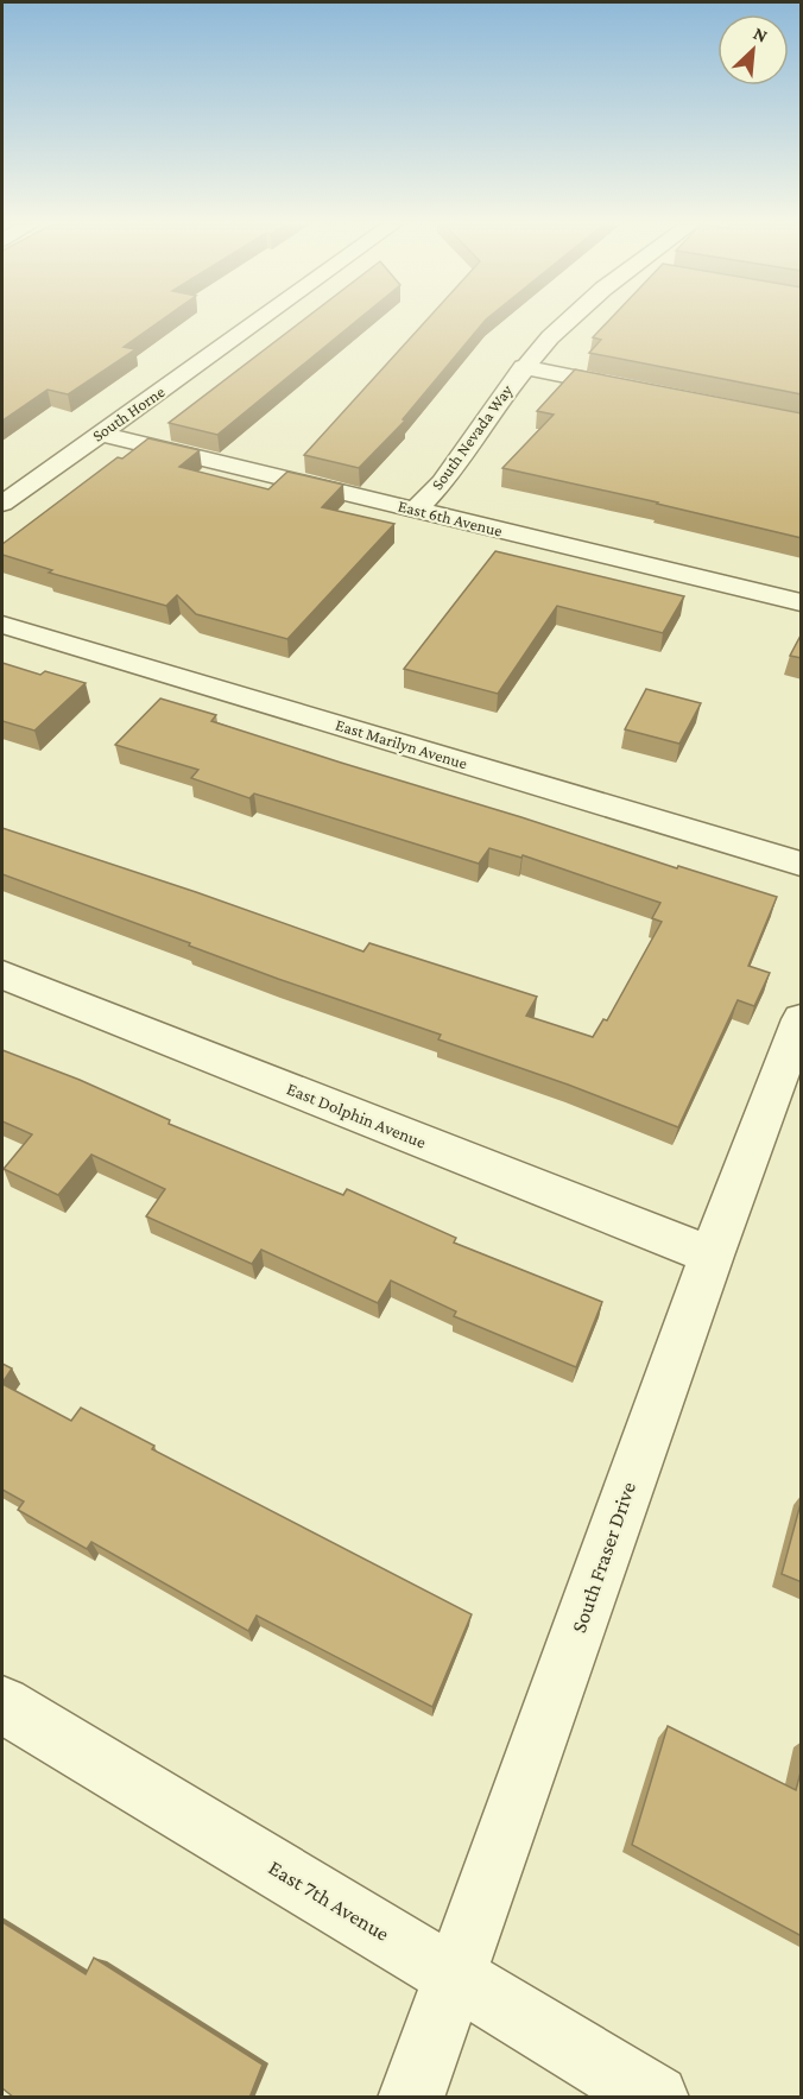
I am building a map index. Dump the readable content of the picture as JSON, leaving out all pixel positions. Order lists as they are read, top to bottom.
{
  "streets": {
    "street": [
      "South Horne",
      "South Nevada Way",
      "East 6th Avenue",
      "East Marilyn Avenue",
      "East Dolphin Avenue",
      "South Fraser Drive",
      "East 7th Avenue"
    ]
  },
  "crossings": [
    ["South Horne", "East 6th Avenue"],
    ["South Nevada Way", "East 6th Avenue"],
    ["East Dolphin Avenue", "South Fraser Drive"],
    ["South Fraser Drive", "East 7th Avenue"]
  ],
  "north": "top right"
}
